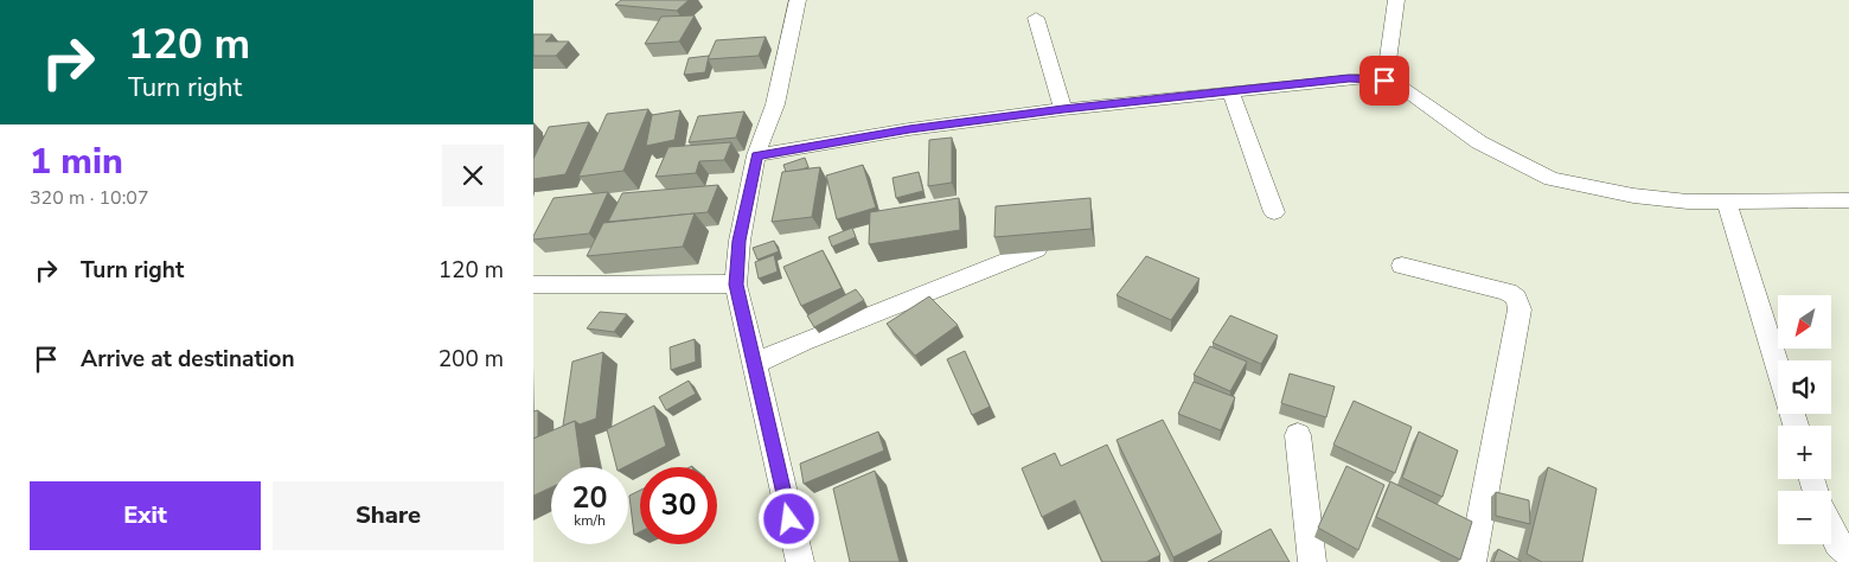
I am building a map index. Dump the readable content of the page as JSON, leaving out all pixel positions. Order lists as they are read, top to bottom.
{
  "north": "bottom left",
  "page": {
    "turn": ["120 m", "Turn right"],
    "heading": ["1 min", "320 m · 10:07"],
    "list": [
      {
        "name": "Turn right",
        "value": "120 m"
      },
      {
        "name": "Arrive at destination",
        "value": "200 m"
      }
    ],
    "map_buttons": ["+", "−"],
    "speed": "20 km/h",
    "limit": "30",
    "buttons": ["Exit", "Share"]
  }
}
